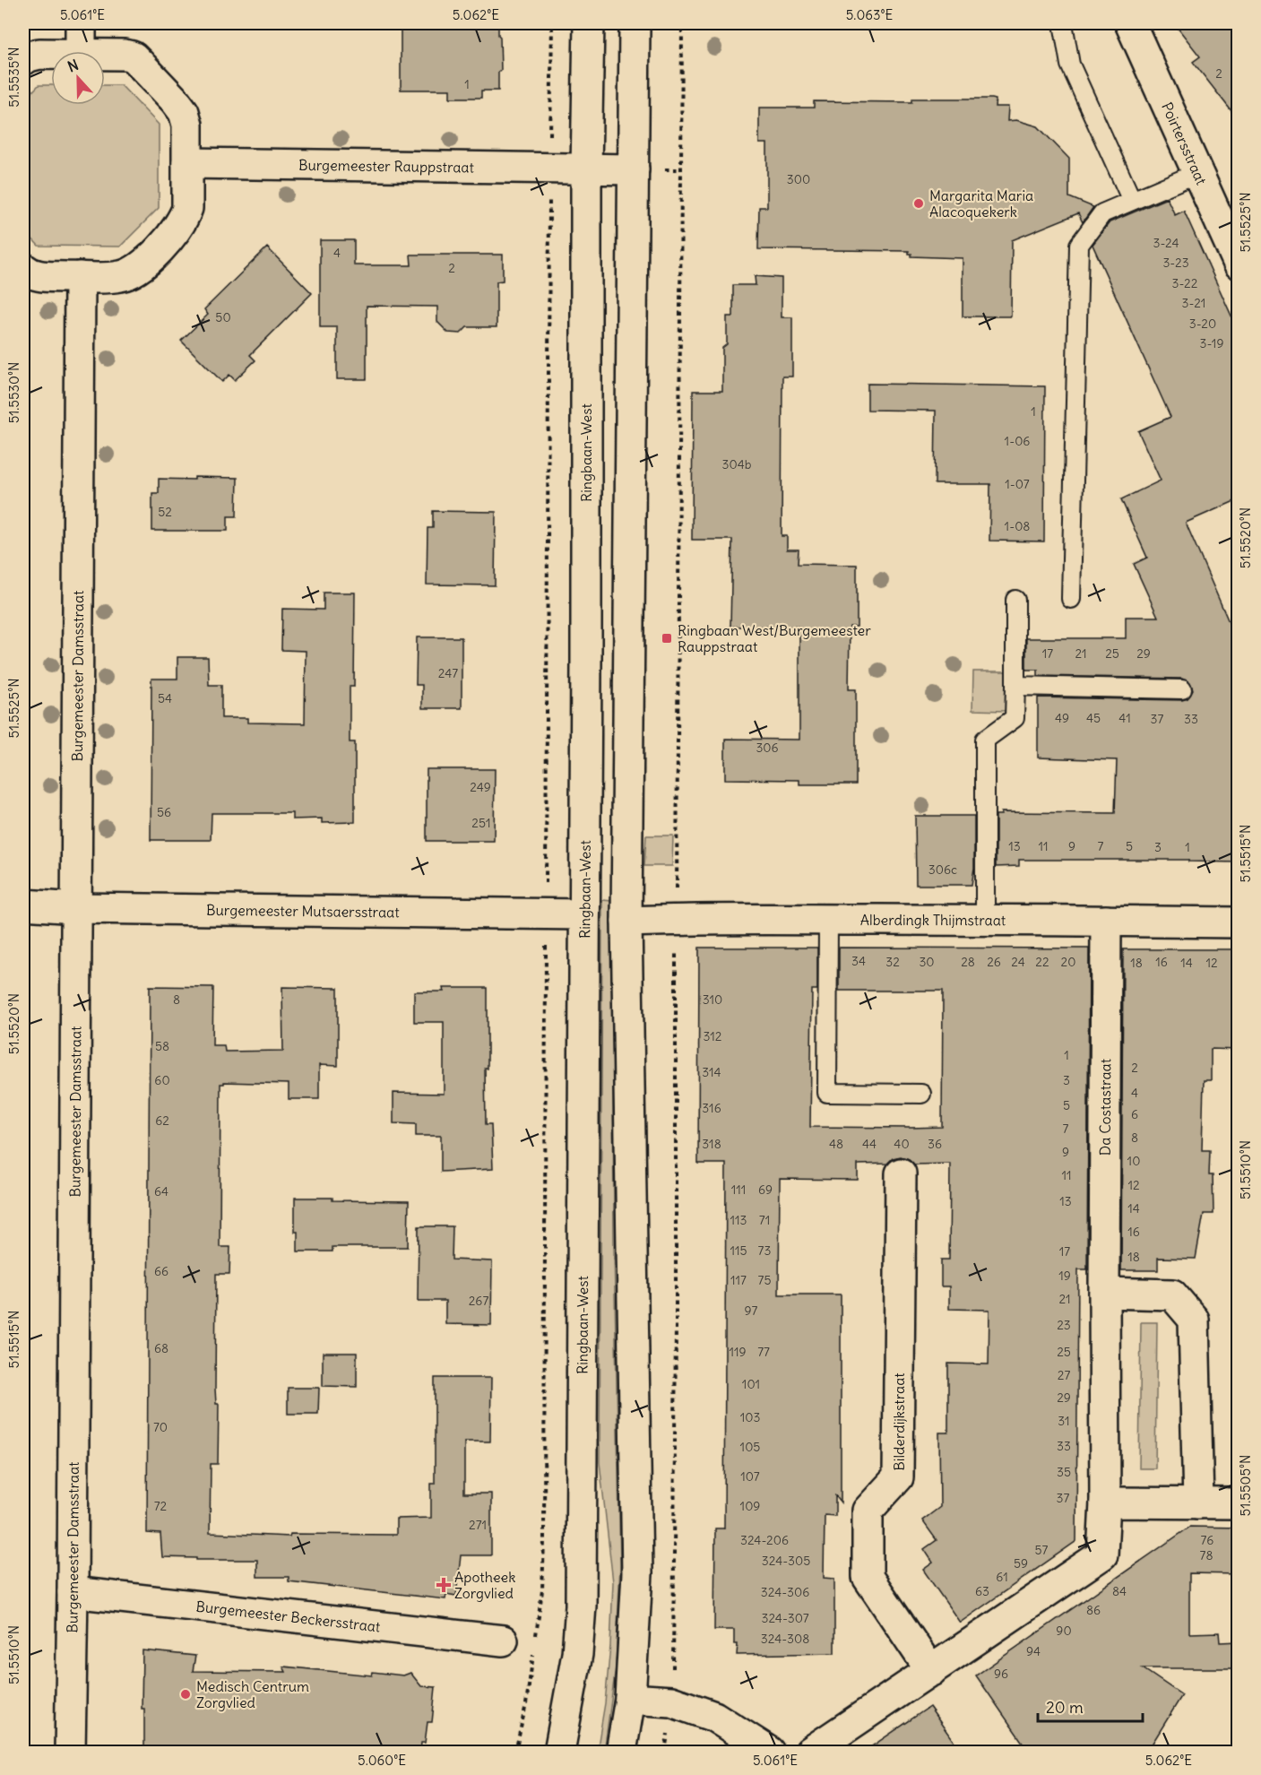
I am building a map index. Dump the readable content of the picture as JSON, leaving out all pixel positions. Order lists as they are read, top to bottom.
{
  "streets": {
    "street": [
      "Poirtersstraat",
      "Burgemeester Rauppstraat",
      "Ringbaan-West",
      "Burgemeester Damsstraat",
      "Burgemeester Mutsaersstraat",
      "Alberdingk Thijmstraat",
      "Da Costastraat",
      "Bilderdijkstraat",
      "Burgemeester Beckersstraat"
    ]
  },
  "crossings": [
    ["Burgemeester Rauppstraat", "Ringbaan-West"],
    ["Ringbaan-West", "Burgemeester Mutsaersstraat"],
    ["Burgemeester Damsstraat", "Burgemeester Mutsaersstraat"],
    ["Burgemeester Damsstraat", "Burgemeester Beckersstraat"],
    ["Alberdingk Thijmstraat", "Da Costastraat"]
  ],
  "places": {
    "other": ["Margarita Maria Alacoquekerk", "Medisch Centrum Zorgvlied"],
    "transit": ["Ringbaan West/Burgemeester Rauppstraat"],
    "health": ["Apotheek Zorgvlied"]
  },
  "house_numbers": [
    "2",
    "1",
    "300",
    "3-24",
    "4",
    "3-23",
    "2",
    "3-22",
    "3-21",
    "50",
    "3-20",
    "3-19",
    "1",
    "1-06",
    "304b",
    "1-07",
    "52",
    "1-08",
    "17",
    "21",
    "25",
    "29",
    "247",
    "54",
    "49",
    "45",
    "41",
    "37",
    "33",
    "306",
    "249",
    "56",
    "251",
    "13",
    "11",
    "9",
    "7",
    "5",
    "3",
    "1",
    "306c",
    "34",
    "32",
    "30",
    "28",
    "26",
    "24",
    "22",
    "20",
    "16",
    "18",
    "14",
    "12",
    "8",
    "310",
    "312",
    "58",
    "1",
    "2",
    "314",
    "60",
    "3",
    "4",
    "5",
    "316",
    "6",
    "62",
    "7",
    "8",
    "318",
    "48",
    "44",
    "40",
    "36",
    "9",
    "10",
    "11",
    "12",
    "111",
    "69",
    "64",
    "13",
    "14",
    "113",
    "71",
    "16",
    "115",
    "73",
    "17",
    "18",
    "66",
    "19",
    "117",
    "75",
    "21",
    "267",
    "97",
    "23",
    "68",
    "119",
    "77",
    "25",
    "27",
    "101",
    "29",
    "103",
    "31",
    "70",
    "33",
    "105",
    "35",
    "107",
    "37",
    "72",
    "109",
    "271",
    "324-206",
    "76",
    "57",
    "78",
    "324-305",
    "59",
    "61",
    "63",
    "84",
    "324-306",
    "86",
    "324-307",
    "90",
    "324-308",
    "94",
    "96"
  ],
  "scale_bar": "20 m",
  "north": "top",
  "coordinates": [
    "5.061°E",
    "5.062°E",
    "5.063°E",
    "51.5535°N",
    "51.5525°N",
    "51.5530°N",
    "51.5520°N",
    "51.5515°N",
    "51.5510°N",
    "51.5505°N",
    "5.060°E"
  ]
}
